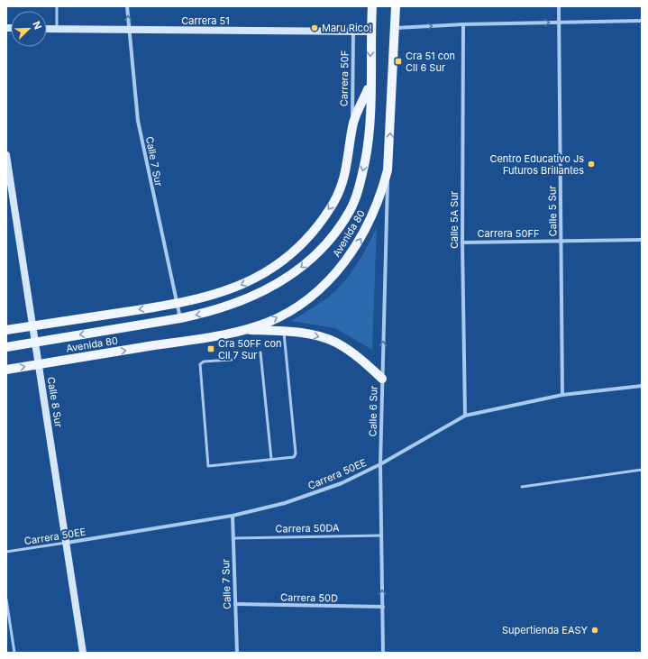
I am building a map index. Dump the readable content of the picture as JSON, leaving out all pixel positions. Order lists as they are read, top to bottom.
{
  "streets": {
    "main road": ["Avenida 80"],
    "street": [
      "Carrera 51",
      "Carrera 50F",
      "Calle 7 Sur",
      "Calle 5 Sur",
      "Calle 5A Sur",
      "Carrera 50FF",
      "Calle 8 Sur",
      "Calle 6 Sur",
      "Carrera 50EE",
      "Carrera 50D"
    ],
    "lane": ["Carrera 50DA"]
  },
  "crossings": [
    ["Carrera 51", "Carrera 50F"],
    ["Carrera 51", "Calle 7 Sur"],
    ["Carrera 51", "Avenida 80"],
    ["Calle 7 Sur", "Avenida 80"],
    ["Calle 7 Sur", "Carrera 50EE"],
    ["Calle 7 Sur", "Carrera 50DA"],
    ["Calle 7 Sur", "Carrera 50D"],
    ["Calle 5 Sur", "Carrera 50FF"],
    ["Calle 5 Sur", "Carrera 50EE"],
    ["Calle 5A Sur", "Carrera 50FF"],
    ["Calle 5A Sur", "Carrera 50EE"],
    ["Avenida 80", "Calle 8 Sur"],
    ["Avenida 80", "Calle 6 Sur"],
    ["Calle 8 Sur", "Carrera 50EE"],
    ["Calle 6 Sur", "Carrera 50EE"],
    ["Calle 6 Sur", "Carrera 50DA"],
    ["Calle 6 Sur", "Carrera 50D"]
  ],
  "one_way": ["Calle 6 Sur"],
  "places": {
    "other": ["Maru Rico!", "Centro Educativo Js Futuros Brillantes", "Supertienda EASY"],
    "transit": ["Cra 51 con Cll 6 Sur", "Cra 50FF con Cll 7 Sur"]
  },
  "north": "top right"
}
